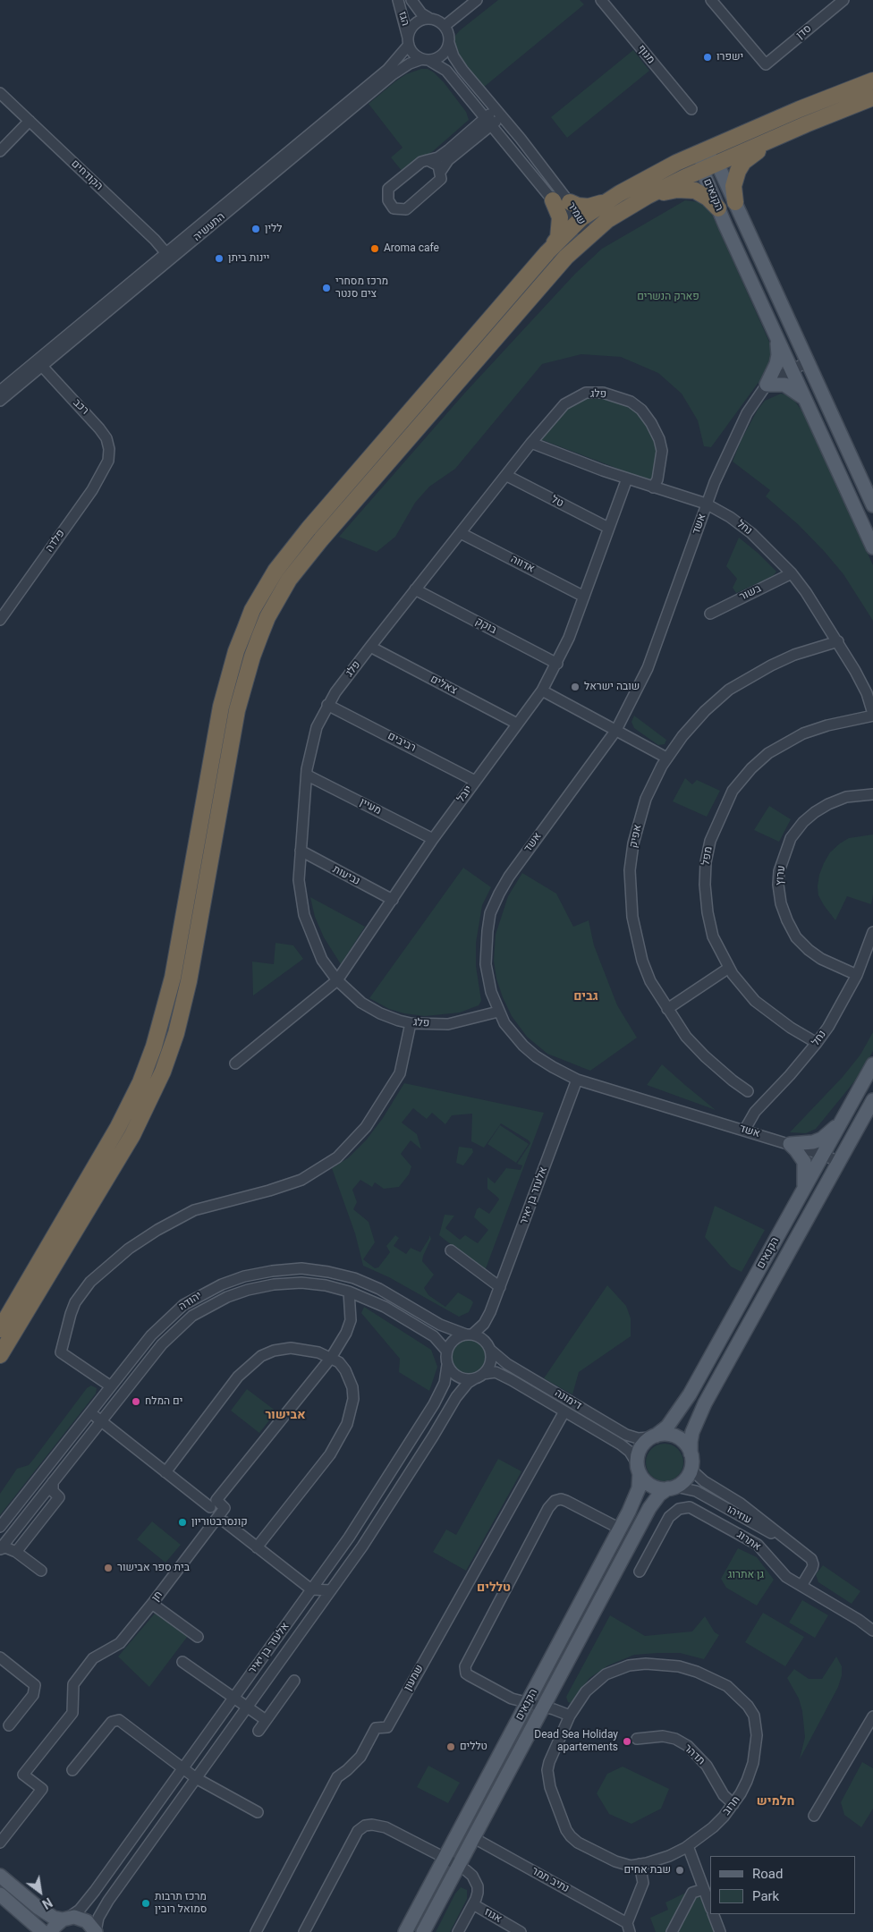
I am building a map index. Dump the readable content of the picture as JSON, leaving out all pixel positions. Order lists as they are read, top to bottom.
{
  "streets": {
    "main road": ["הקנאים"],
    "street": [
      "הגז",
      "סדן",
      "מנוף",
      "הקודחים",
      "שמיר",
      "התעשיה",
      "פלג",
      "רכב",
      "טל",
      "אשד",
      "נחל",
      "פלדה",
      "אדווה",
      "בשור",
      "בוקק",
      "צאלים",
      "רביבים",
      "יובל",
      "מעיין",
      "אפיק",
      "מפל",
      "נביעות",
      "ערוץ",
      "אלעזר בן יאיר",
      "יהודה",
      "דימונה",
      "עוזיהו",
      "אתרוג",
      "חן",
      "שמעון",
      "תדהר",
      "חרוב",
      "נתיב תמר",
      "אגוז"
    ]
  },
  "crossings": [
    ["הגז", "שמיר"],
    ["הגז", "התעשיה"],
    ["הקודחים", "התעשיה"],
    ["הקנאים", "אשד"],
    ["הקנאים", "דימונה"],
    ["הקנאים", "עוזיהו"],
    ["הקנאים", "נתיב תמר"],
    ["הקנאים", "אגוז"],
    ["שמיר", "התעשיה"],
    ["התעשיה", "רכב"],
    ["פלג", "טל"],
    ["פלג", "אשד"],
    ["פלג", "נחל"],
    ["פלג", "אדווה"],
    ["פלג", "בוקק"],
    ["פלג", "צאלים"],
    ["פלג", "רביבים"],
    ["פלג", "יובל"],
    ["פלג", "מעיין"],
    ["פלג", "נביעות"],
    ["רכב", "פלדה"],
    ["טל", "יובל"],
    ["אשד", "נחל"],
    ["אשד", "אלעזר בן יאיר"],
    ["נחל", "בשור"],
    ["נחל", "יובל"],
    ["נחל", "אפיק"],
    ["נחל", "מפל"],
    ["נחל", "ערוץ"],
    ["אדווה", "יובל"],
    ["בוקק", "יובל"],
    ["צאלים", "יובל"],
    ["רביבים", "יובל"],
    ["יובל", "מעיין"],
    ["יובל", "נביעות"],
    ["אלעזר בן יאיר", "יהודה"],
    ["אלעזר בן יאיר", "דימונה"],
    ["יהודה", "דימונה"],
    ["יהודה", "חן"],
    ["דימונה", "עוזיהו"],
    ["דימונה", "שמעון"],
    ["עוזיהו", "אתרוג"],
    ["תדהר", "חרוב"]
  ],
  "districts": [
    "גבים",
    "אבישור",
    "טללים",
    "חלמיש"
  ],
  "parks": ["פארק הנשרים", "גן אתרוג"],
  "places": [
    "ישפרו",
    "ללין",
    "Aroma cafe",
    "יינות ביתן",
    "מרכז מסחרי צים סנטר",
    "שובה ישראל",
    "ים המלח",
    "קונסרבטוריון",
    "בית ספר אבישור",
    "Dead Sea Holiday apartements",
    "טללים",
    "שבת אחים",
    "מרכז תרבות סמואל רובין"
  ],
  "legend": ["Road", "Park"],
  "north": "bottom right"
}
